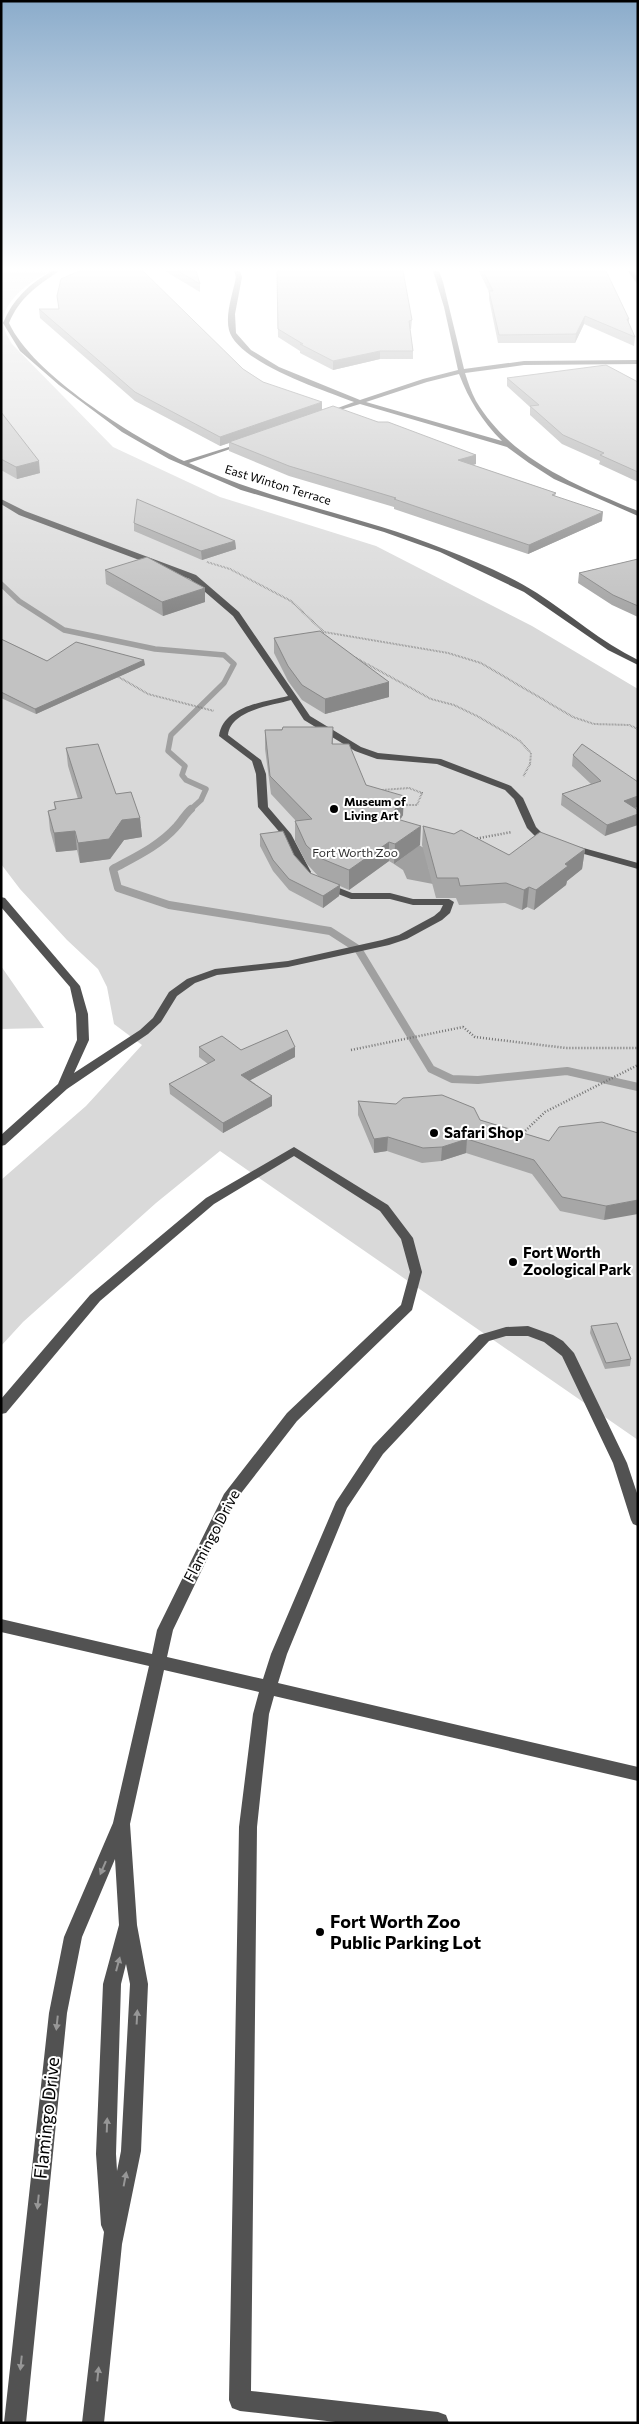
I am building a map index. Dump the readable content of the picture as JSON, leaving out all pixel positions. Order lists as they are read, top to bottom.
{
  "streets": {
    "street": ["East Winton Terrace", "Flamingo Drive"]
  },
  "parks": ["Fort Worth Zoo"],
  "places": [
    "Museum of Living Art",
    "Safari Shop",
    "Fort Worth Zoological Park",
    "Fort Worth Zoo Public Parking Lot"
  ]
}
